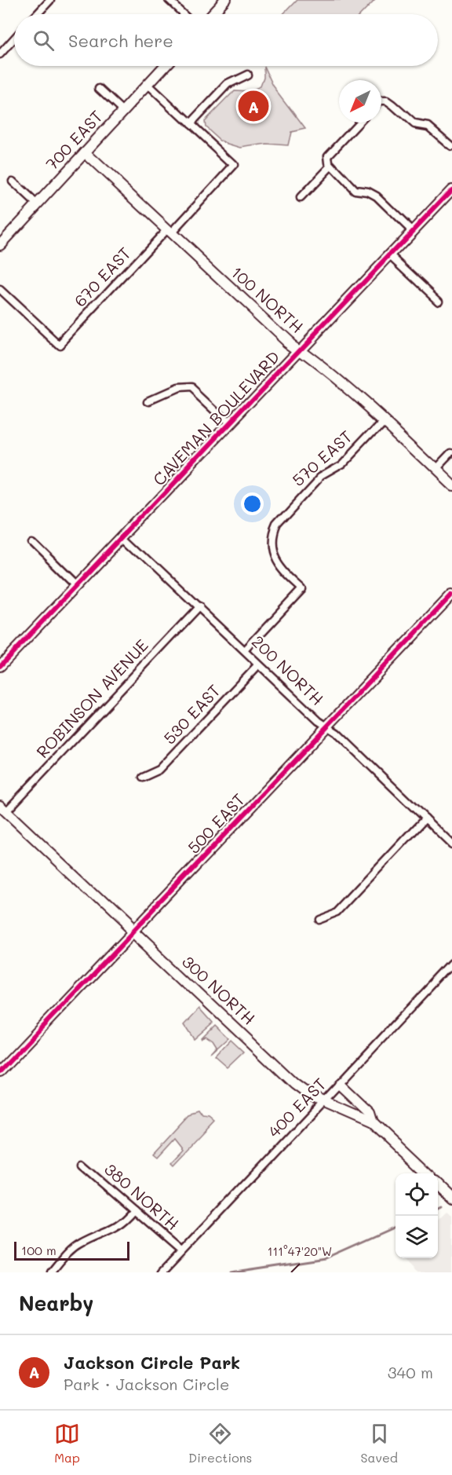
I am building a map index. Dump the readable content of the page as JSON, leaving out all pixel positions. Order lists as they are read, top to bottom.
{
  "streets": {
    "street": [
      "700 EAST",
      "670 EAST",
      "100 NORTH",
      "CAVEMAN BOULEVARD",
      "570 EAST",
      "200 NORTH",
      "ROBINSON AVENUE",
      "530 EAST",
      "500 EAST",
      "300 NORTH",
      "400 EAST",
      "380 NORTH"
    ]
  },
  "crossings": [
    ["700 EAST", "100 NORTH"],
    ["670 EAST", "100 NORTH"],
    ["100 NORTH", "CAVEMAN BOULEVARD"],
    ["100 NORTH", "570 EAST"],
    ["CAVEMAN BOULEVARD", "200 NORTH"],
    ["570 EAST", "200 NORTH"],
    ["200 NORTH", "ROBINSON AVENUE"],
    ["200 NORTH", "530 EAST"],
    ["200 NORTH", "500 EAST"],
    ["ROBINSON AVENUE", "300 NORTH"],
    ["500 EAST", "300 NORTH"],
    ["300 NORTH", "400 EAST"],
    ["400 EAST", "380 NORTH"]
  ],
  "scale_bar": "100 m",
  "north": "bottom left",
  "page": {
    "search": "Search here",
    "pins": "A",
    "scale": "100 m",
    "heading": "Nearby",
    "list": [
      {
        "mark": "A",
        "name": "Jackson Circle Park",
        "note": "Park · Jackson Circle",
        "value": "340 m"
      }
    ],
    "nav": ["Map", "Directions", "Saved"]
  },
  "coordinates": ["111°47'20\"W"]
}
